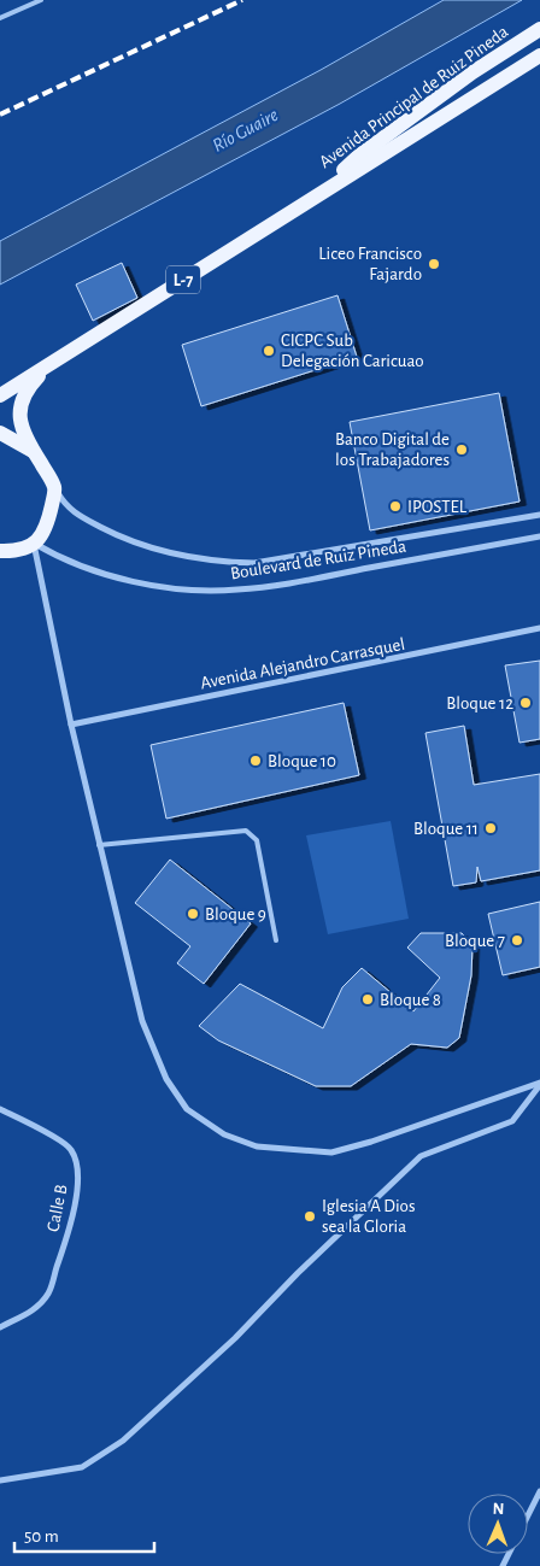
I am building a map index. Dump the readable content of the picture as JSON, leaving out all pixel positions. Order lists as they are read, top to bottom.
{
  "streets": {
    "main road": ["Avenida Principal de Ruiz Pineda", "L-7"],
    "street": ["Boulevard de Ruiz Pineda", "Avenida Alejandro Carrasquel", "Calle B"]
  },
  "crossings": [
    ["Avenida Principal de Ruiz Pineda", "Boulevard de Ruiz Pineda"]
  ],
  "water": ["Río Guaire"],
  "places": [
    "Liceo Francisco Fajardo",
    "CICPC Sub Delegación Caricuao",
    "Banco Digital de los Trabajadores",
    "IPOSTEL",
    "Bloque 12",
    "Bloque 10",
    "Bloque 11",
    "Bloque 9",
    "Bloque 7",
    "Bloque 8",
    "Iglesia A Dios sea la Gloria"
  ],
  "scale_bar": "50 m",
  "north": "top"
}
